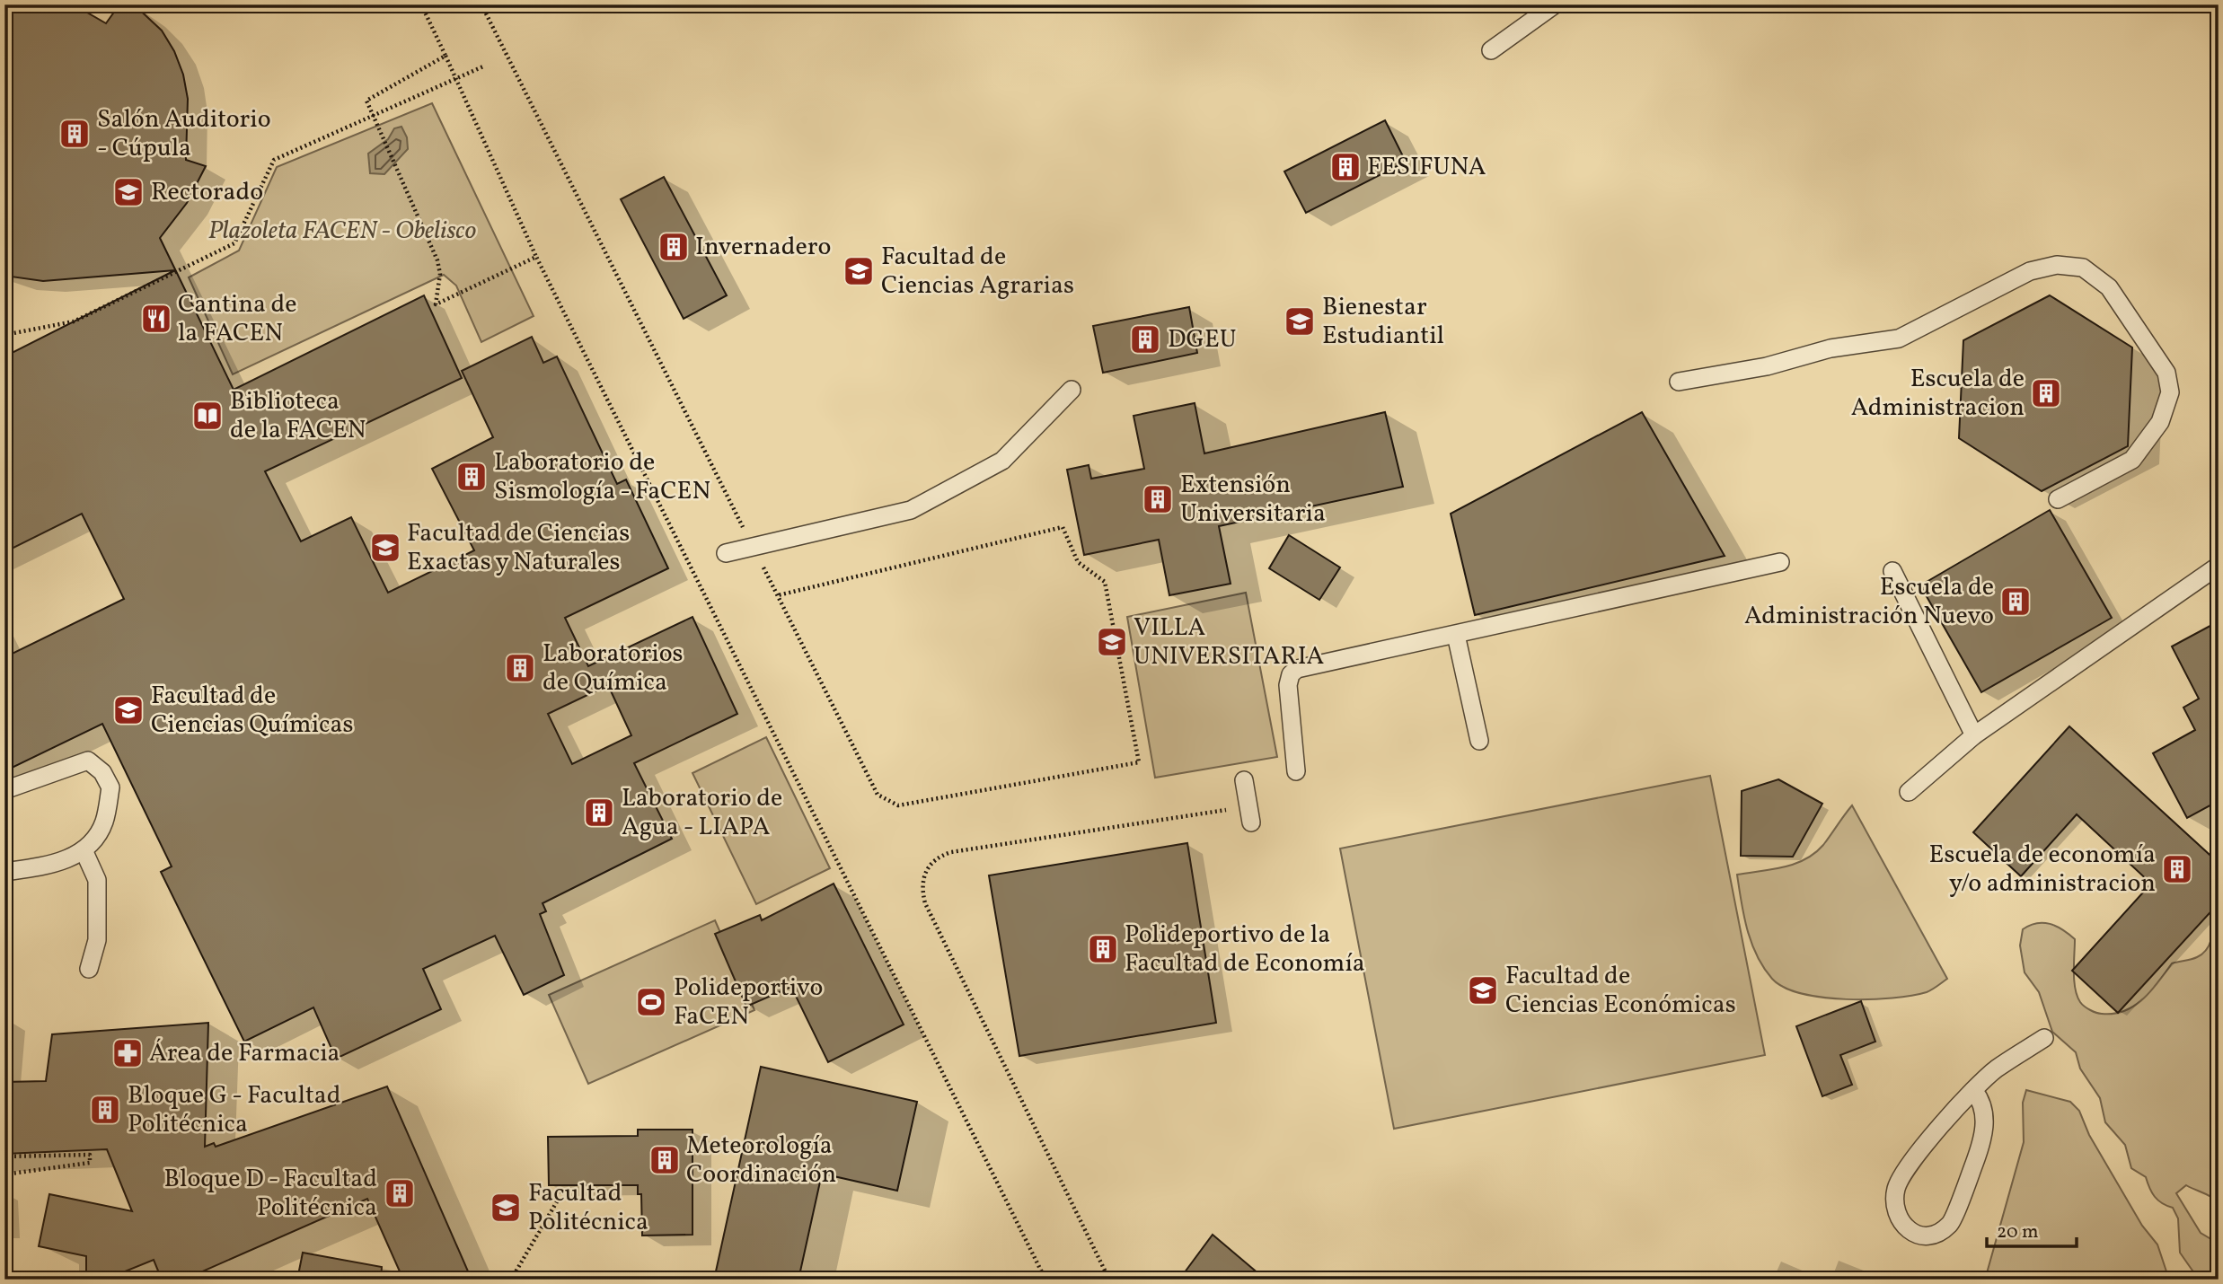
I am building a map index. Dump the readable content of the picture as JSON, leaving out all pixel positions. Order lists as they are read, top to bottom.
{
  "parks": ["Plazoleta FACEN - Obelisco"],
  "places": {
    "building": [
      "Salón Auditorio - Cúpula",
      "FESIFUNA",
      "Invernadero",
      "DGEU",
      "Escuela de Administracion",
      "Laboratorio de Sismología - FaCEN",
      "Extensión Universitaria",
      "Escuela de Administración Nuevo",
      "Laboratorios de Química",
      "Laboratorio de Agua - LIAPA",
      "Escuela de economía y/o administracion",
      "Polideportivo de la Facultad de Economía",
      "Bloque G - Facultad Politécnica",
      "Meteorología Coordinación",
      "Bloque D - Facultad Politécnica"
    ],
    "school or university": [
      "Rectorado",
      "Facultad de Ciencias Agrarias",
      "Bienestar Estudiantil",
      "Facultad de Ciencias Exactas y Naturales",
      "VILLA UNIVERSITARIA",
      "Facultad de Ciencias Químicas",
      "Facultad de Ciencias Económicas",
      "Facultad Politécnica"
    ],
    "restaurant": ["Cantina de la FACEN"],
    "library": ["Biblioteca de la FACEN"],
    "sports": ["Polideportivo FaCEN"],
    "pharmacy": ["Área de Farmacia"]
  },
  "scale_bar": "20 m"
}
